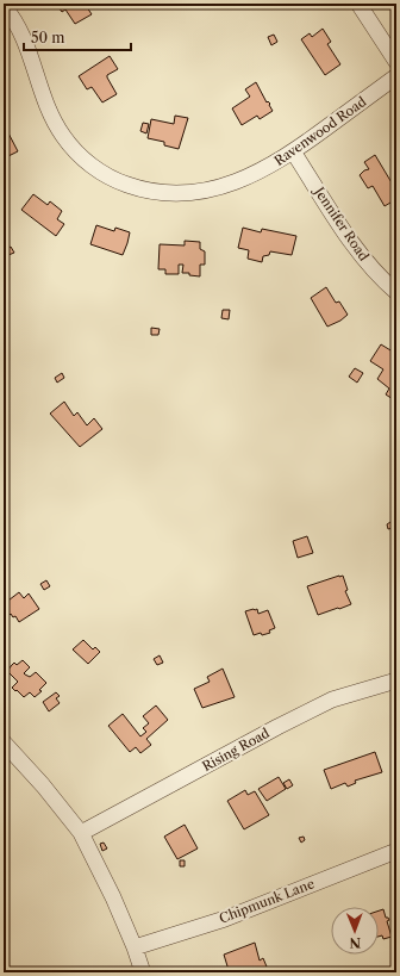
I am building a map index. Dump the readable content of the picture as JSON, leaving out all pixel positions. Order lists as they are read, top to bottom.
{
  "streets": {
    "street": [
      "Ravenwood Road",
      "Jennifer Road",
      "Rising Road",
      "Chipmunk Lane"
    ]
  },
  "crossings": [
    ["Ravenwood Road", "Jennifer Road"]
  ],
  "scale_bar": "50 m",
  "north": "bottom"
}
